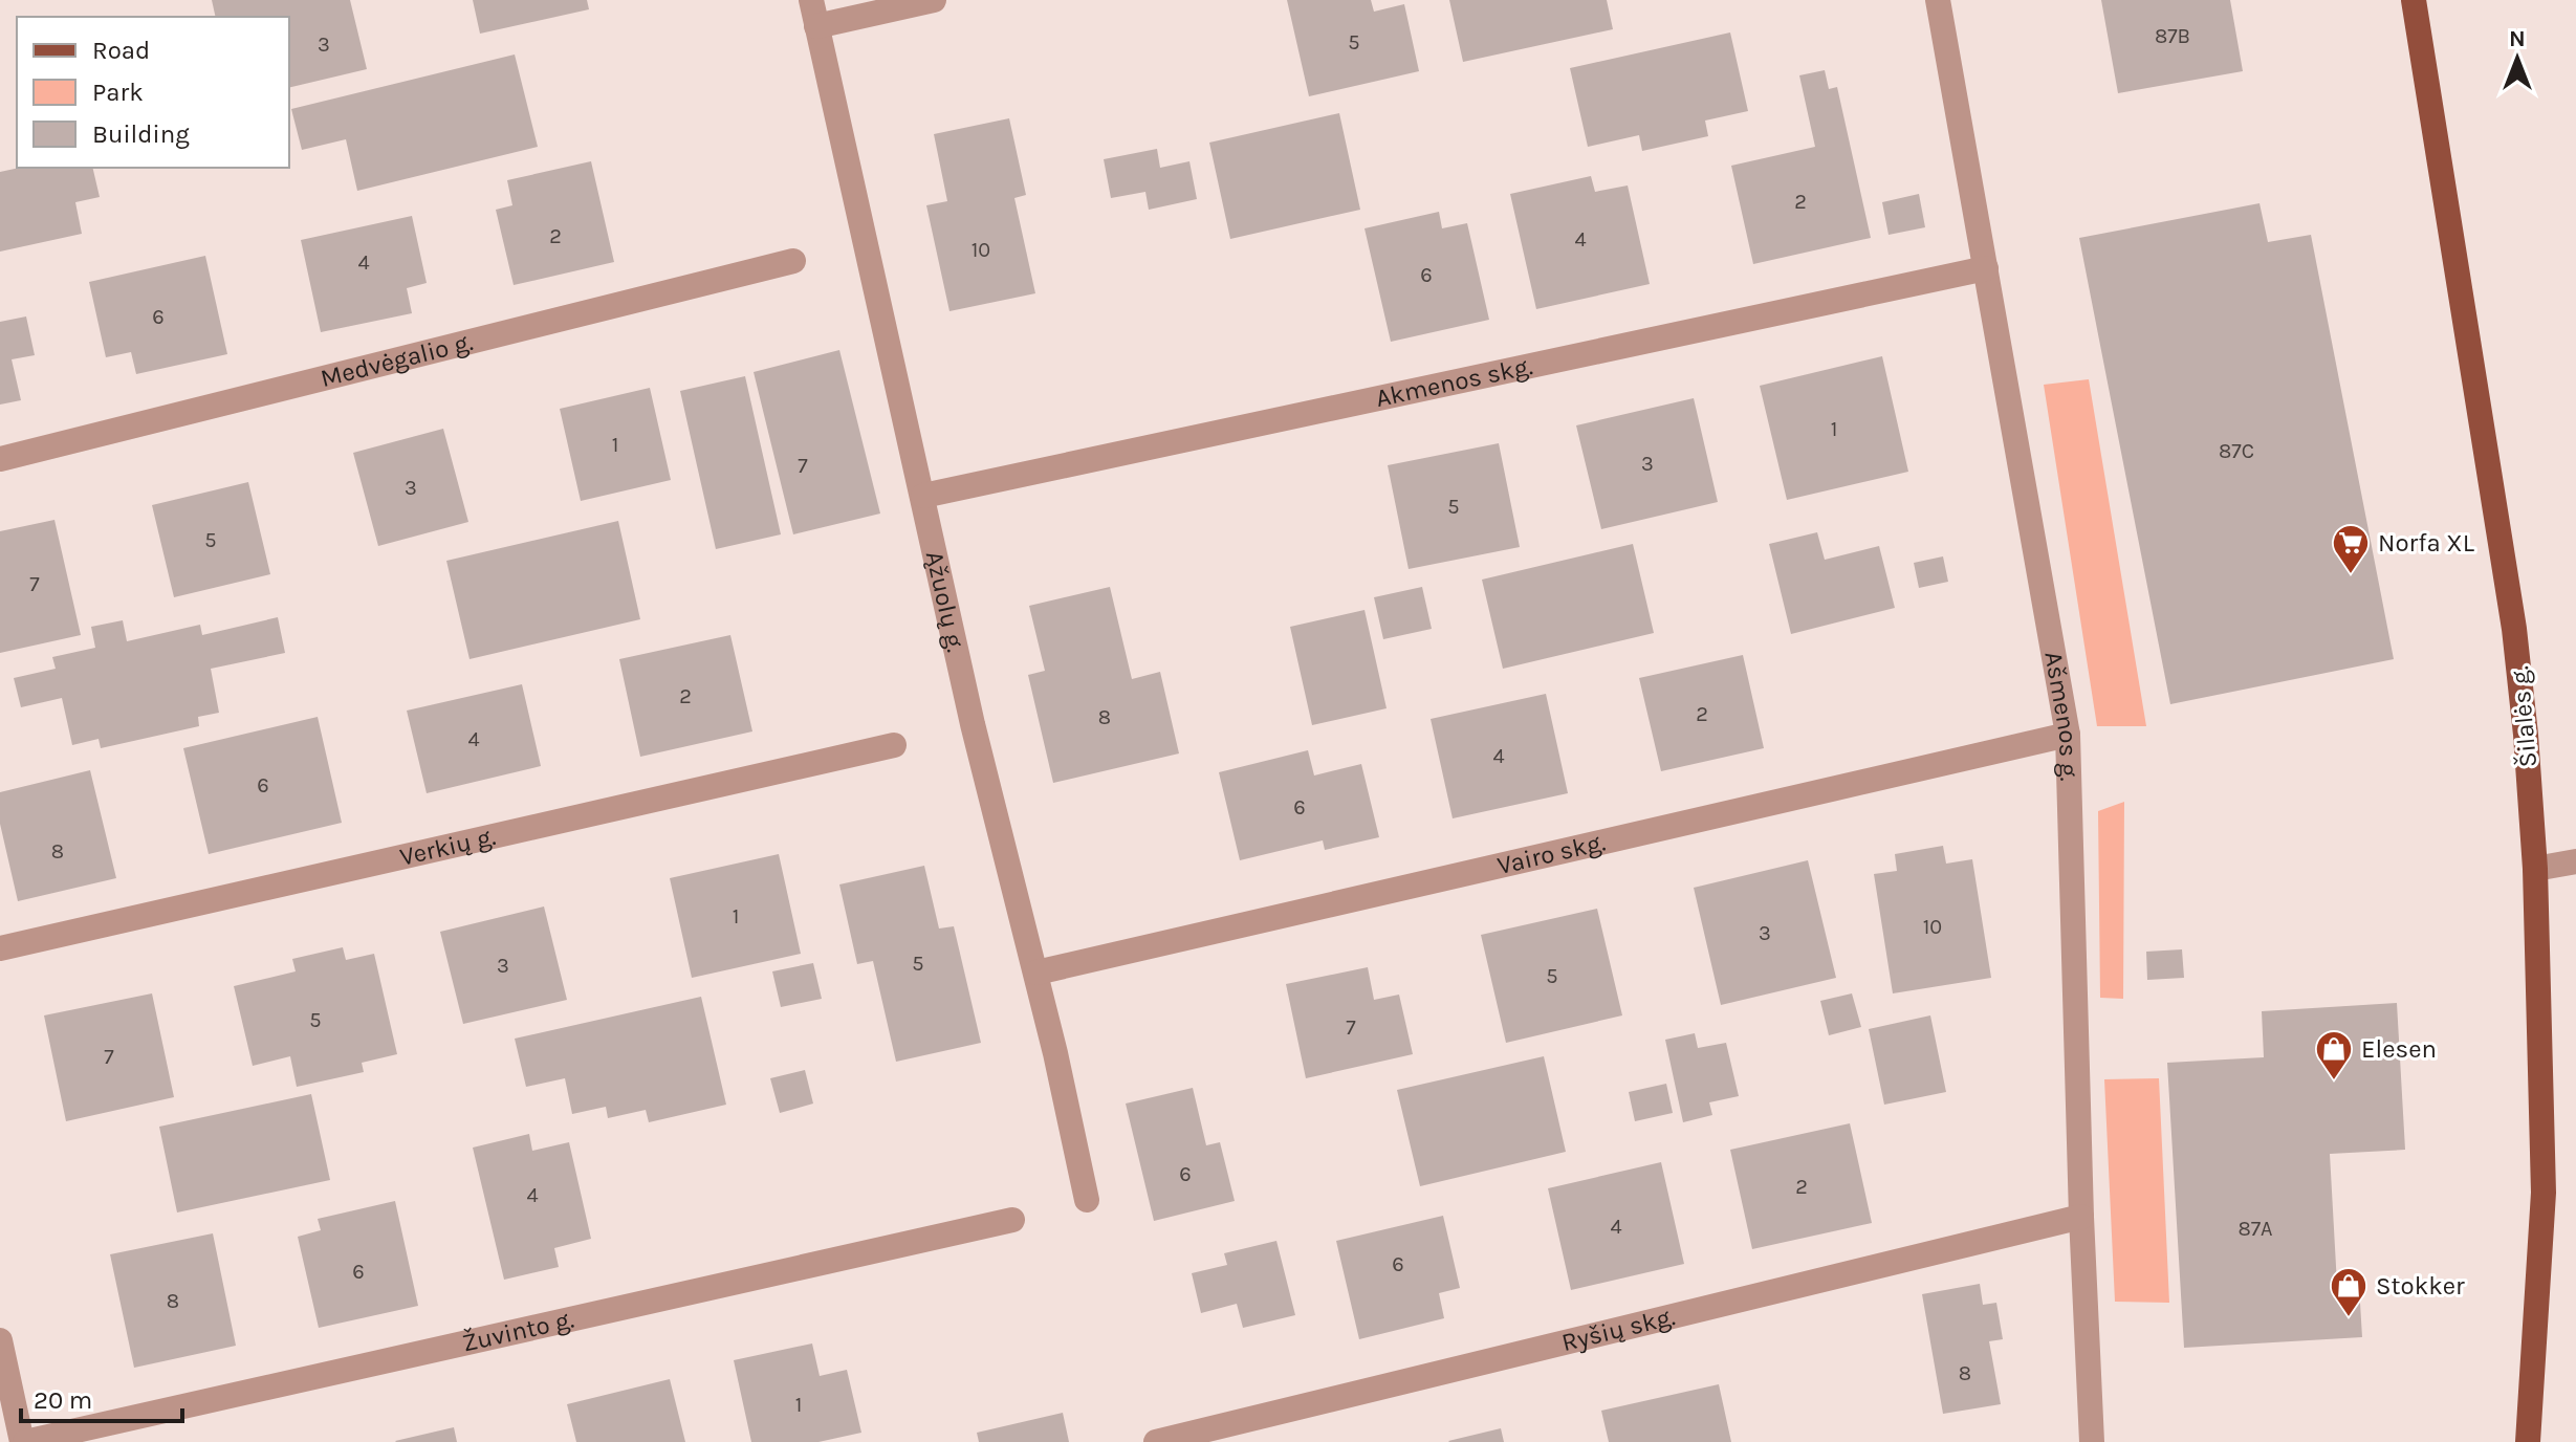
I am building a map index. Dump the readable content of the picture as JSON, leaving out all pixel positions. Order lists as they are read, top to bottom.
{
  "streets": {
    "main road": ["Šilalės g."],
    "street": [
      "Medvėgalio g.",
      "Akmenos skg.",
      "Ąžuolų g.",
      "Ašmenos g.",
      "Verkių g.",
      "Vairo skg.",
      "Ryšių skg.",
      "Žuvinto g."
    ]
  },
  "crossings": [
    ["Akmenos skg.", "Ąžuolų g."],
    ["Akmenos skg.", "Ašmenos g."],
    ["Ąžuolų g.", "Vairo skg."],
    ["Ašmenos g.", "Vairo skg."],
    ["Ašmenos g.", "Ryšių skg."]
  ],
  "places": {
    "supermarket": ["Norfa XL"],
    "shop": ["Elesen", "Stokker"]
  },
  "house_numbers": [
    "87B",
    "5",
    "3",
    "2",
    "2",
    "4",
    "10",
    "4",
    "6",
    "6",
    "1",
    "1",
    "87C",
    "3",
    "7",
    "3",
    "5",
    "5",
    "7",
    "2",
    "2",
    "8",
    "4",
    "4",
    "6",
    "6",
    "8",
    "1",
    "10",
    "3",
    "5",
    "3",
    "5",
    "5",
    "7",
    "7",
    "6",
    "2",
    "4",
    "4",
    "87A",
    "6",
    "6",
    "8",
    "8",
    "1"
  ],
  "legend": ["Road", "Park", "Building"],
  "scale_bar": "20 m",
  "north": "top"
}
